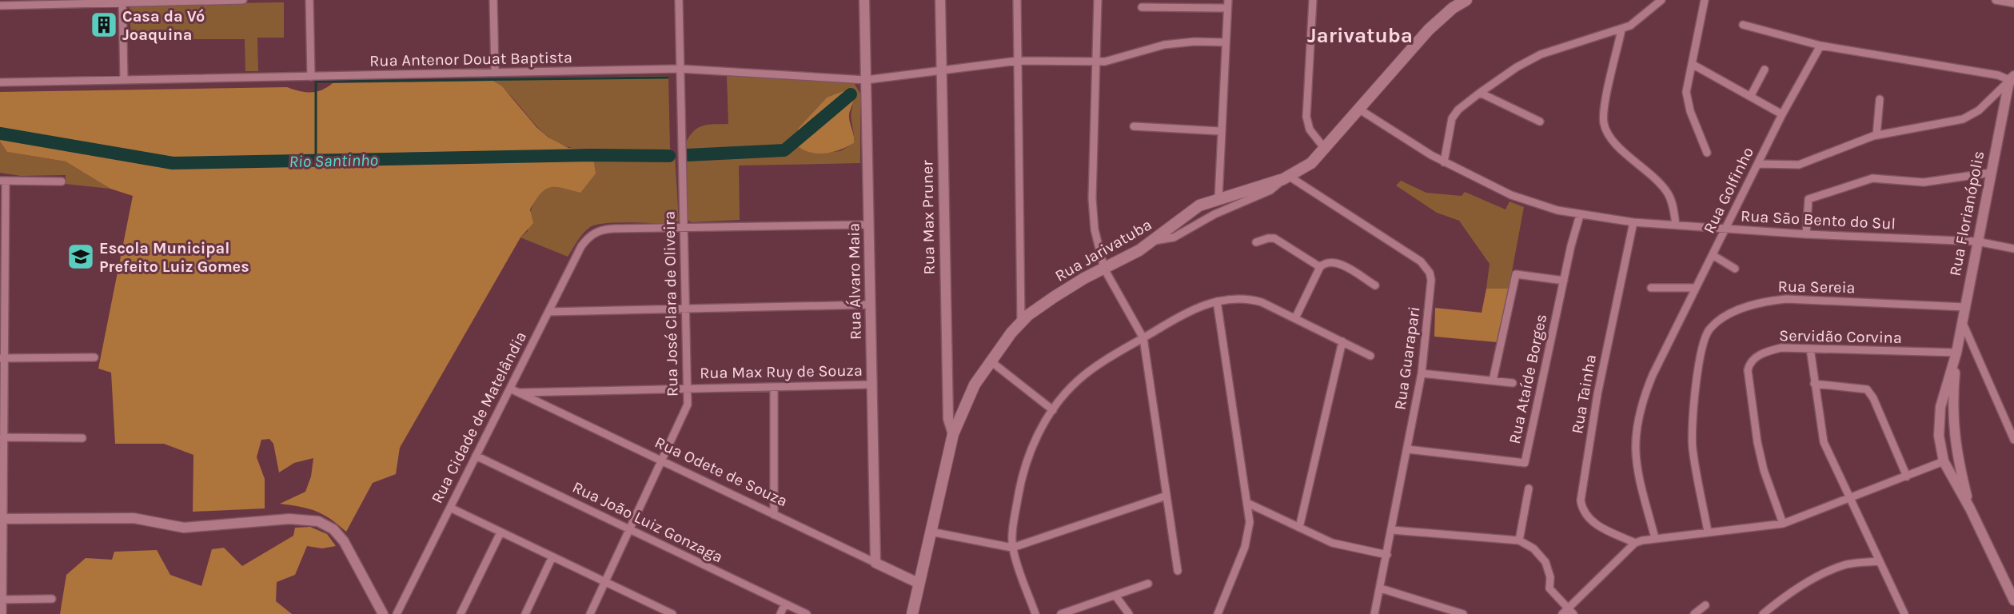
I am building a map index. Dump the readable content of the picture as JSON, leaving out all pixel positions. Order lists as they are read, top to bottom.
{
  "streets": {
    "main road": ["Rua Jarivatuba"],
    "street": [
      "Rua Antenor Douat Baptista",
      "Rua Golfinho",
      "Rua Florianópolis",
      "Rua Max Pruner",
      "Rua São Bento do Sul",
      "Rua Álvaro Maia",
      "Rua Sereia",
      "Rua José Clara de Oliveira",
      "Servidão Corvina",
      "Rua Guarapari",
      "Rua Max Ruy de Souza",
      "Rua Ataíde Borges",
      "Rua Tainha",
      "Rua Cidade de Matelândia",
      "Rua Odete de Souza",
      "Rua João Luiz Gonzaga"
    ]
  },
  "crossings": [
    ["Rua Antenor Douat Baptista", "Rua Max Pruner"],
    ["Rua Antenor Douat Baptista", "Rua Álvaro Maia"],
    ["Rua Antenor Douat Baptista", "Rua José Clara de Oliveira"],
    ["Rua Golfinho", "Rua São Bento do Sul"],
    ["Rua Florianópolis", "Rua São Bento do Sul"],
    ["Rua Florianópolis", "Rua Sereia"],
    ["Rua Florianópolis", "Servidão Corvina"],
    ["Rua Max Pruner", "Rua Jarivatuba"],
    ["Rua São Bento do Sul", "Rua Jarivatuba"],
    ["Rua São Bento do Sul", "Rua Ataíde Borges"],
    ["Rua São Bento do Sul", "Rua Tainha"],
    ["Rua Jarivatuba", "Rua Guarapari"],
    ["Rua Jarivatuba", "Rua Odete de Souza"],
    ["Rua Álvaro Maia", "Rua Max Ruy de Souza"],
    ["Rua Álvaro Maia", "Rua Odete de Souza"],
    ["Rua José Clara de Oliveira", "Rua Max Ruy de Souza"],
    ["Rua José Clara de Oliveira", "Rua Cidade de Matelândia"],
    ["Rua José Clara de Oliveira", "Rua Odete de Souza"],
    ["Rua José Clara de Oliveira", "Rua João Luiz Gonzaga"],
    ["Rua Guarapari", "Rua Ataíde Borges"],
    ["Rua Max Ruy de Souza", "Rua Odete de Souza"],
    ["Rua Cidade de Matelândia", "Rua Odete de Souza"],
    ["Rua Cidade de Matelândia", "Rua João Luiz Gonzaga"]
  ],
  "districts": ["Jarivatuba"],
  "water": ["Rio Santinho"],
  "places": {
    "building": ["Casa da Vó Joaquina"],
    "school or university": ["Escola Municipal Prefeito Luiz Gomes"]
  }
}
